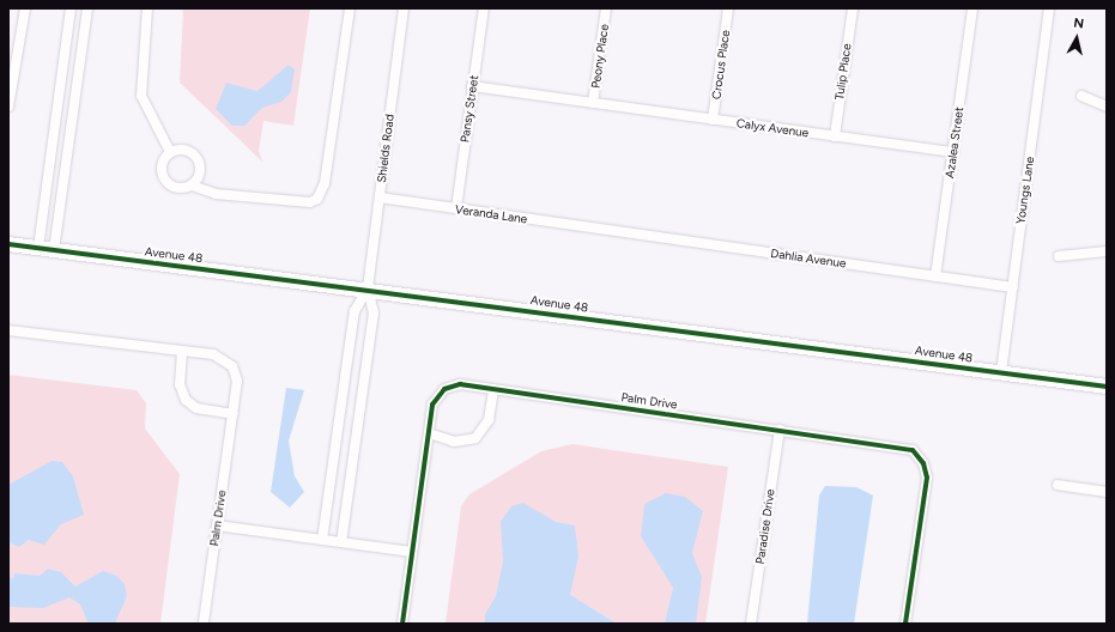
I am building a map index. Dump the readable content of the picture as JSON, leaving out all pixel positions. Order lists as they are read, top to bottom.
{
  "streets": {
    "main road": ["Avenue 48"],
    "street": [
      "Peony Place",
      "Crocus Place",
      "Tulip Place",
      "Pansy Street",
      "Calyx Avenue",
      "Azalea Street",
      "Shields Road",
      "Youngs Lane",
      "Veranda Lane",
      "Dahlia Avenue",
      "Palm Drive",
      "Paradise Drive"
    ]
  },
  "crossings": [
    ["Peony Place", "Calyx Avenue"],
    ["Crocus Place", "Calyx Avenue"],
    ["Tulip Place", "Calyx Avenue"],
    ["Pansy Street", "Calyx Avenue"],
    ["Pansy Street", "Veranda Lane"],
    ["Calyx Avenue", "Azalea Street"],
    ["Azalea Street", "Dahlia Avenue"],
    ["Shields Road", "Veranda Lane"],
    ["Shields Road", "Avenue 48"],
    ["Youngs Lane", "Avenue 48"],
    ["Youngs Lane", "Dahlia Avenue"],
    ["Veranda Lane", "Dahlia Avenue"],
    ["Palm Drive", "Paradise Drive"]
  ],
  "north": "top"
}
